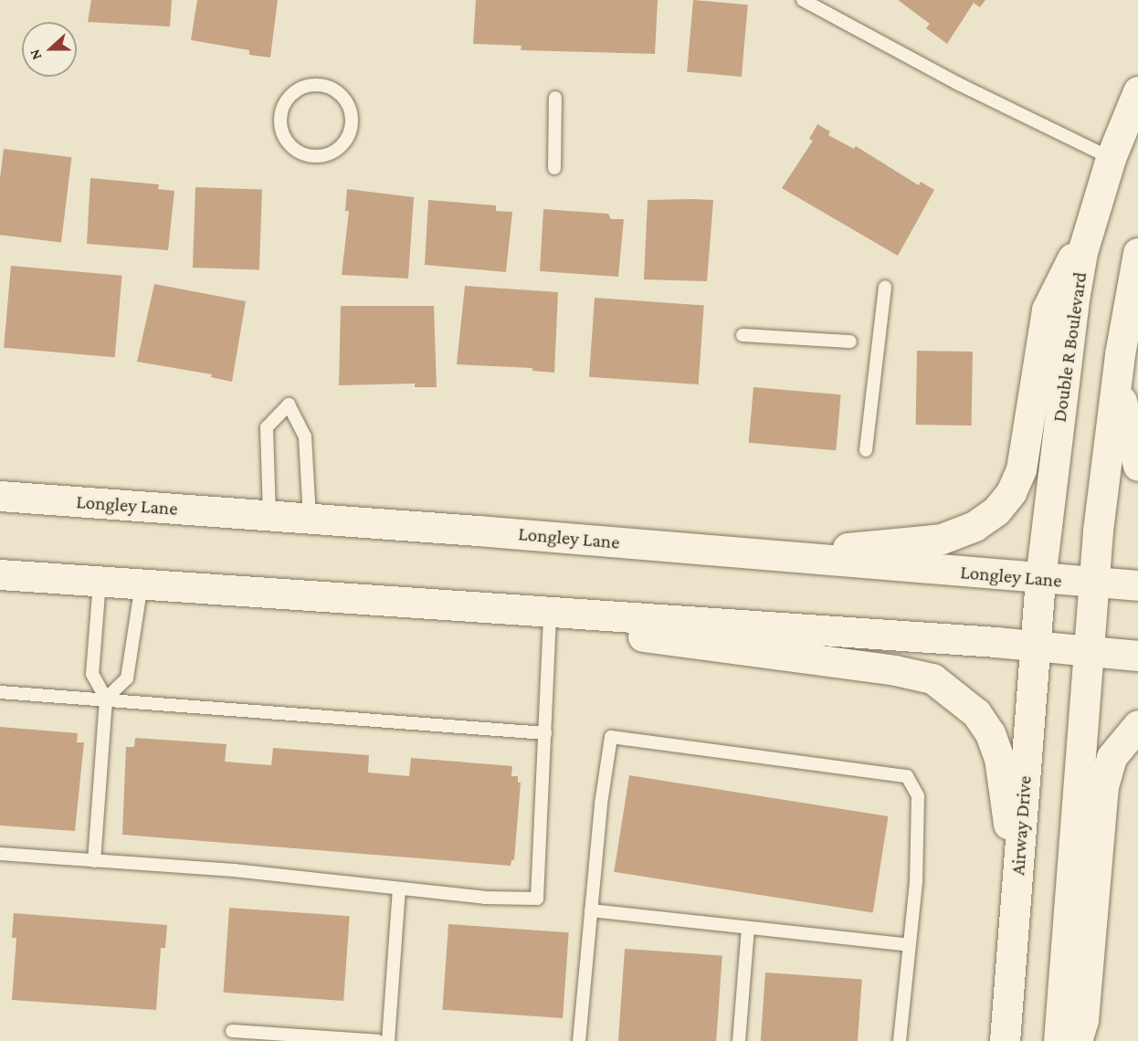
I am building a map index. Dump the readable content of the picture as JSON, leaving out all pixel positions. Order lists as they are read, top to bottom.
{
  "streets": {
    "main road": ["Double R Boulevard", "Longley Lane", "Airway Drive"]
  },
  "crossings": [
    ["Double R Boulevard", "Longley Lane"],
    ["Double R Boulevard", "Airway Drive"]
  ],
  "north": "left"
}
